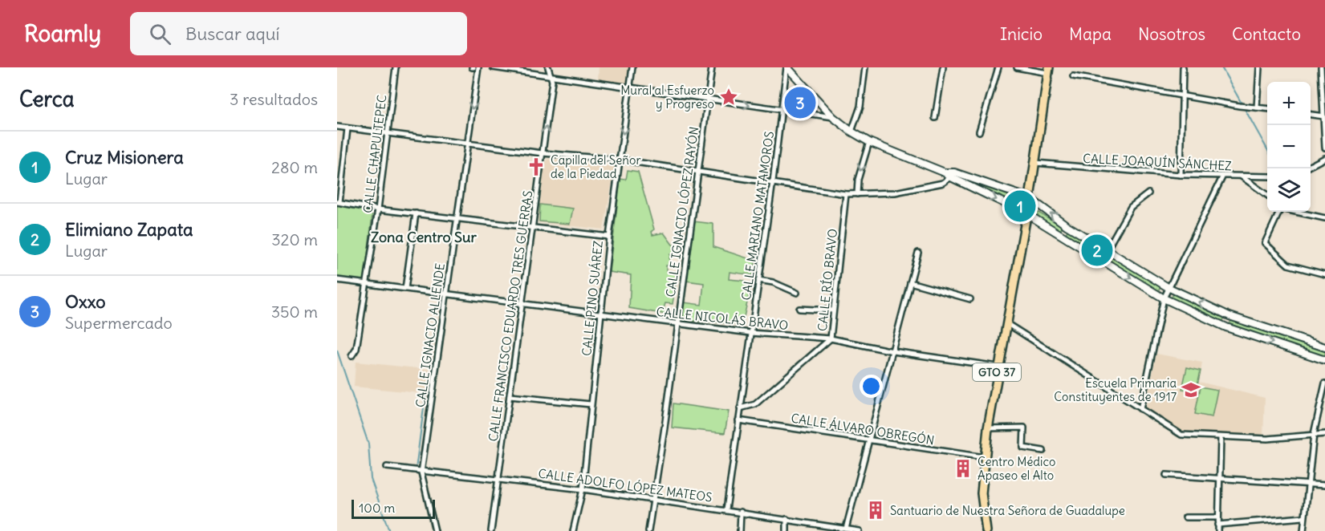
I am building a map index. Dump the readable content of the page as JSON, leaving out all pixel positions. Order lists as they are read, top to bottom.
{
  "streets": {
    "main road": ["GTO 37"],
    "street": [
      "CALLE CHAPULTEPEC",
      "CALLE JOAQUÍN SÁNCHEZ",
      "CALLE IGNACIO LÓPEZ RAYÓN",
      "CALLE MARIANO MATAMOROS",
      "CALLE RÍO BRAVO",
      "CALLE PINO SUÁREZ",
      "CALLE FRANCISCO EDUARDO TRES GUERRAS",
      "CALLE NICOLÁS BRAVO",
      "CALLE IGNACIO ALLENDE",
      "CALLE ÁLVARO OBREGÓN",
      "CALLE ADOLFO LÓPEZ MATEOS"
    ]
  },
  "crossings": [
    ["CALLE CHAPULTEPEC", "CALLE NICOLÁS BRAVO"],
    ["CALLE JOAQUÍN SÁNCHEZ", "GTO 37"],
    ["CALLE IGNACIO LÓPEZ RAYÓN", "CALLE NICOLÁS BRAVO"],
    ["CALLE IGNACIO LÓPEZ RAYÓN", "CALLE ADOLFO LÓPEZ MATEOS"],
    ["CALLE MARIANO MATAMOROS", "CALLE RÍO BRAVO"],
    ["CALLE MARIANO MATAMOROS", "CALLE NICOLÁS BRAVO"],
    ["CALLE MARIANO MATAMOROS", "CALLE ÁLVARO OBREGÓN"],
    ["CALLE MARIANO MATAMOROS", "CALLE ADOLFO LÓPEZ MATEOS"],
    ["CALLE RÍO BRAVO", "CALLE NICOLÁS BRAVO"],
    ["CALLE PINO SUÁREZ", "CALLE NICOLÁS BRAVO"],
    ["CALLE PINO SUÁREZ", "CALLE ADOLFO LÓPEZ MATEOS"],
    ["CALLE FRANCISCO EDUARDO TRES GUERRAS", "CALLE NICOLÁS BRAVO"],
    ["CALLE FRANCISCO EDUARDO TRES GUERRAS", "CALLE ADOLFO LÓPEZ MATEOS"],
    ["CALLE NICOLÁS BRAVO", "CALLE IGNACIO ALLENDE"],
    ["CALLE NICOLÁS BRAVO", "GTO 37"],
    ["CALLE IGNACIO ALLENDE", "CALLE ADOLFO LÓPEZ MATEOS"],
    ["GTO 37", "CALLE ÁLVARO OBREGÓN"]
  ],
  "districts": ["Zona Centro Sur"],
  "places": {
    "place": ["Mural al Esfuerzo y Progreso"],
    "church": ["Capilla del Señor de la Piedad"],
    "school or university": ["Escuela Primaria Constituyentes de 1917"],
    "building": ["Centro Médico Apaseo el Alto", "Santuario de Nuestra Señora de Guadalupe"]
  },
  "scale_bar": "100 m",
  "page": {
    "header": "Roamly",
    "search": "Buscar aquí",
    "nav": [
      "Inicio",
      "Mapa",
      "Nosotros",
      "Contacto"
    ],
    "heading": ["Cerca", "3 resultados"],
    "map_buttons": ["+", "−"],
    "pins": ["3", "1", "2"],
    "list": [
      {
        "mark": "1",
        "name": "Cruz Misionera",
        "note": "Lugar",
        "value": "280 m"
      },
      {
        "mark": "2",
        "name": "Elimiano Zapata",
        "note": "Lugar",
        "value": "320 m"
      },
      {
        "mark": "3",
        "name": "Oxxo",
        "note": "Supermercado",
        "value": "350 m"
      }
    ],
    "scale": "100 m"
  }
}
